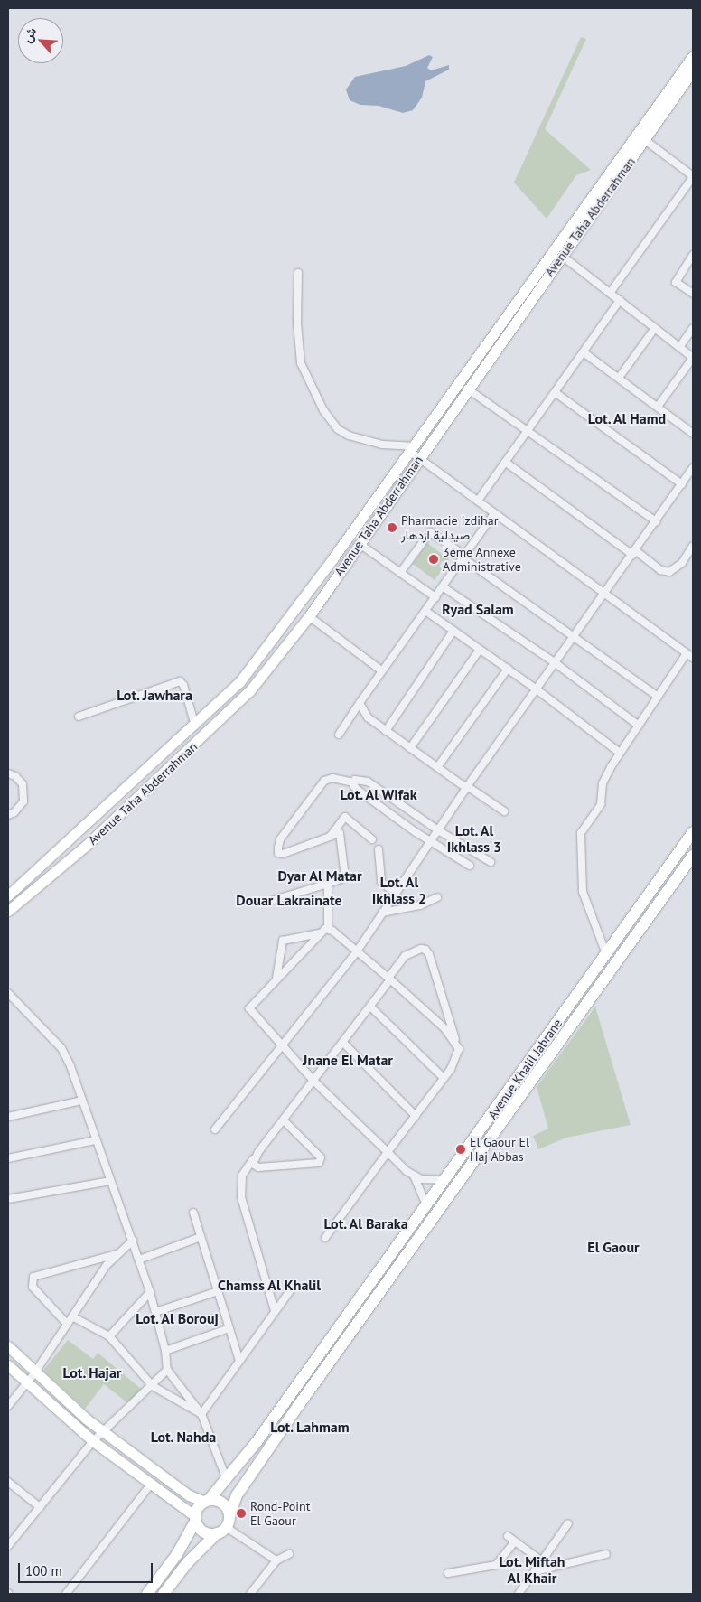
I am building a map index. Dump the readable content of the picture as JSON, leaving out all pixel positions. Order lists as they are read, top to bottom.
{
  "streets": {
    "main road": ["Avenue Khalil Jabrane"],
    "street": ["Avenue Taha Abderrahman"]
  },
  "districts": [
    "Lot. Al Hamd",
    "Ryad Salam",
    "Lot. Jawhara",
    "Lot. Al Wifak",
    "Lot. Al Ikhlass 3",
    "Dyar Al Matar",
    "Lot. Al Ikhlass 2",
    "Douar Lakrainate",
    "Jnane El Matar",
    "Lot. Al Baraka",
    "El Gaour",
    "Chamss Al Khalil",
    "Lot. Al Borouj",
    "Lot. Hajar",
    "Lot. Lahmam",
    "Lot. Nahda",
    "Lot. Miftah Al Khair"
  ],
  "places": [
    "Pharmacie Izdihar صيدلية ازدهار",
    "3ème Annexe Administrative",
    "El Gaour El Haj Abbas",
    "Rond-Point El Gaour"
  ],
  "scale_bar": "100 m",
  "north": "top left"
}
